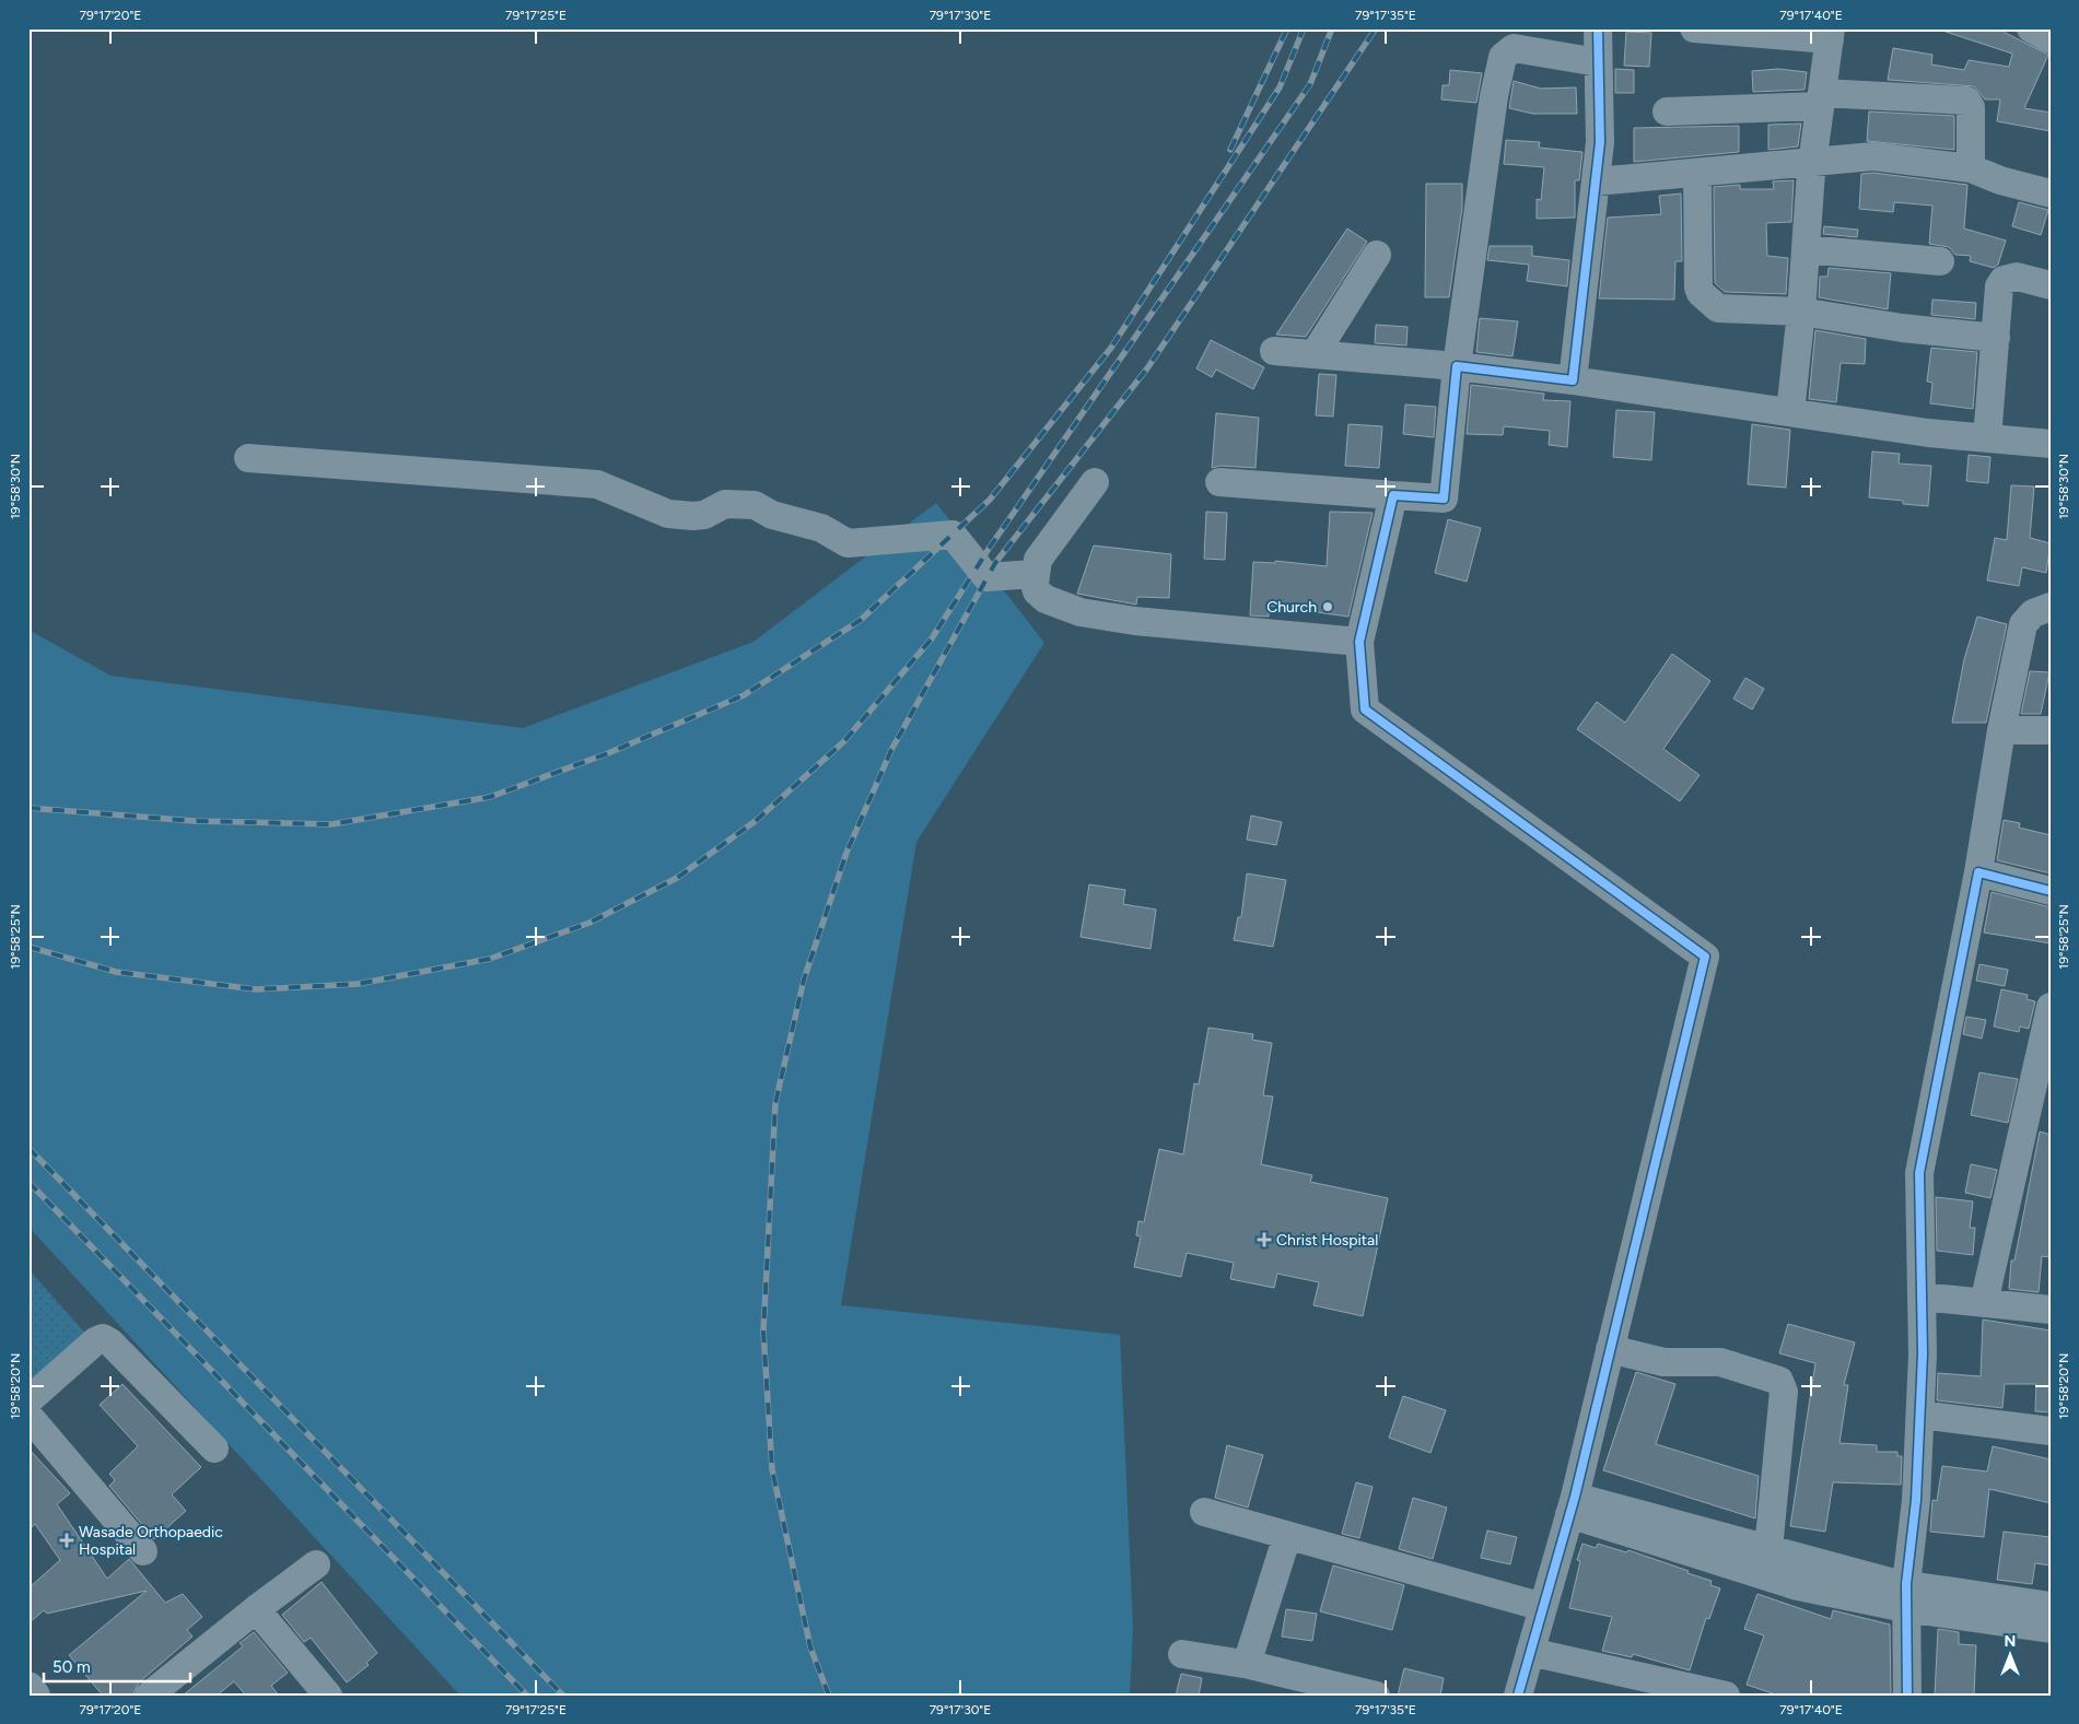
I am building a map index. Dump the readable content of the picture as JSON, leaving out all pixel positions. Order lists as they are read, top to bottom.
{
  "places": {
    "other": ["Church"],
    "health": ["Christ Hospital", "Wasade Orthopaedic Hospital"]
  },
  "scale_bar": "50 m",
  "north": "top",
  "coordinates": [
    "79°17'20\"E",
    "79°17'25\"E",
    "79°17'30\"E",
    "79°17'35\"E",
    "79°17'40\"E",
    "19°58'30\"N",
    "19°58'25\"N",
    "19°58'20\"N"
  ]
}
